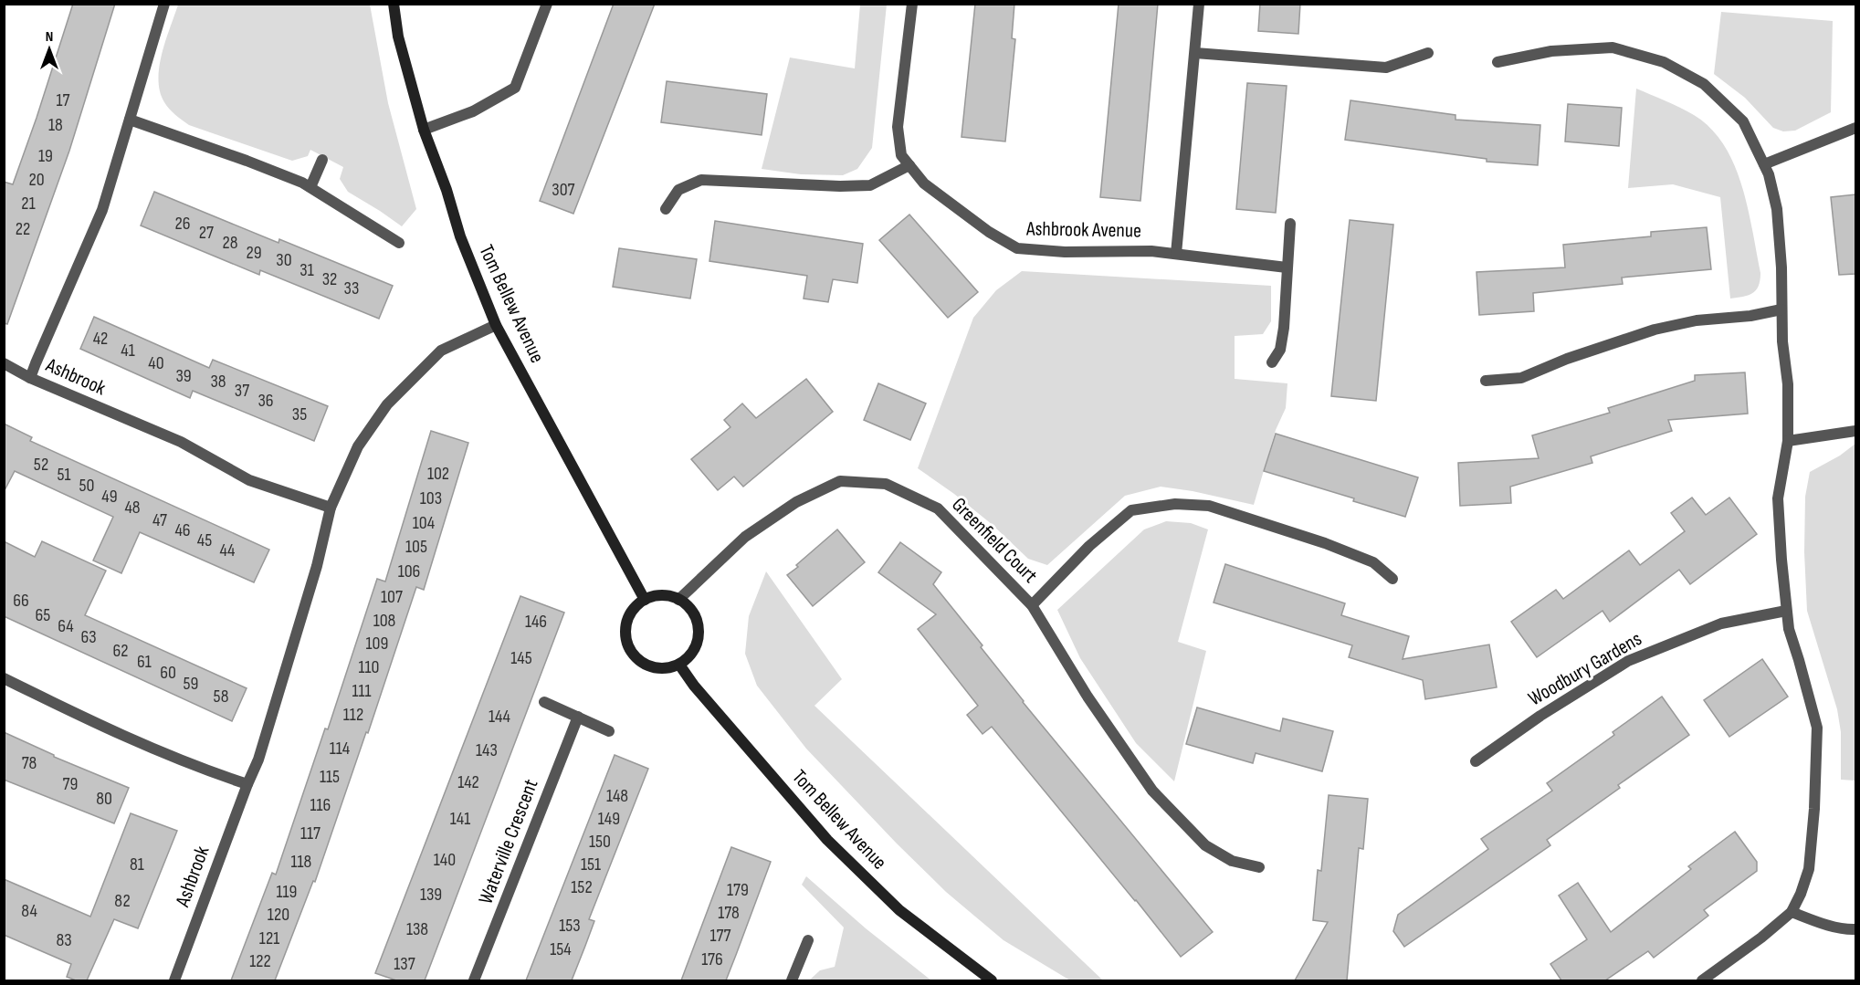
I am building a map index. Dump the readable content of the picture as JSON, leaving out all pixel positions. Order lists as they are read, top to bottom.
{
  "streets": {
    "street": [
      "Ashbrook Avenue",
      "Tom Bellew Avenue",
      "Ashbrook",
      "Greenfield Court",
      "Woodbury Gardens",
      "Waterville Crescent"
    ]
  },
  "crossings": [
    ["Tom Bellew Avenue", "Ashbrook"],
    ["Tom Bellew Avenue", "Greenfield Court"]
  ],
  "house_numbers": [
    "17",
    "18",
    "19",
    "20",
    "307",
    "21",
    "26",
    "22",
    "27",
    "28",
    "29",
    "30",
    "31",
    "32",
    "33",
    "42",
    "41",
    "40",
    "39",
    "38",
    "37",
    "36",
    "35",
    "52",
    "102",
    "51",
    "50",
    "49",
    "103",
    "48",
    "47",
    "104",
    "46",
    "45",
    "105",
    "44",
    "106",
    "107",
    "66",
    "65",
    "108",
    "146",
    "64",
    "63",
    "109",
    "62",
    "145",
    "61",
    "110",
    "60",
    "59",
    "111",
    "58",
    "112",
    "144",
    "114",
    "143",
    "78",
    "115",
    "142",
    "79",
    "148",
    "80",
    "116",
    "141",
    "149",
    "117",
    "150",
    "140",
    "118",
    "81",
    "151",
    "152",
    "179",
    "119",
    "139",
    "82",
    "84",
    "178",
    "120",
    "153",
    "138",
    "177",
    "121",
    "83",
    "154",
    "176",
    "122",
    "137"
  ],
  "north": "top"
}
